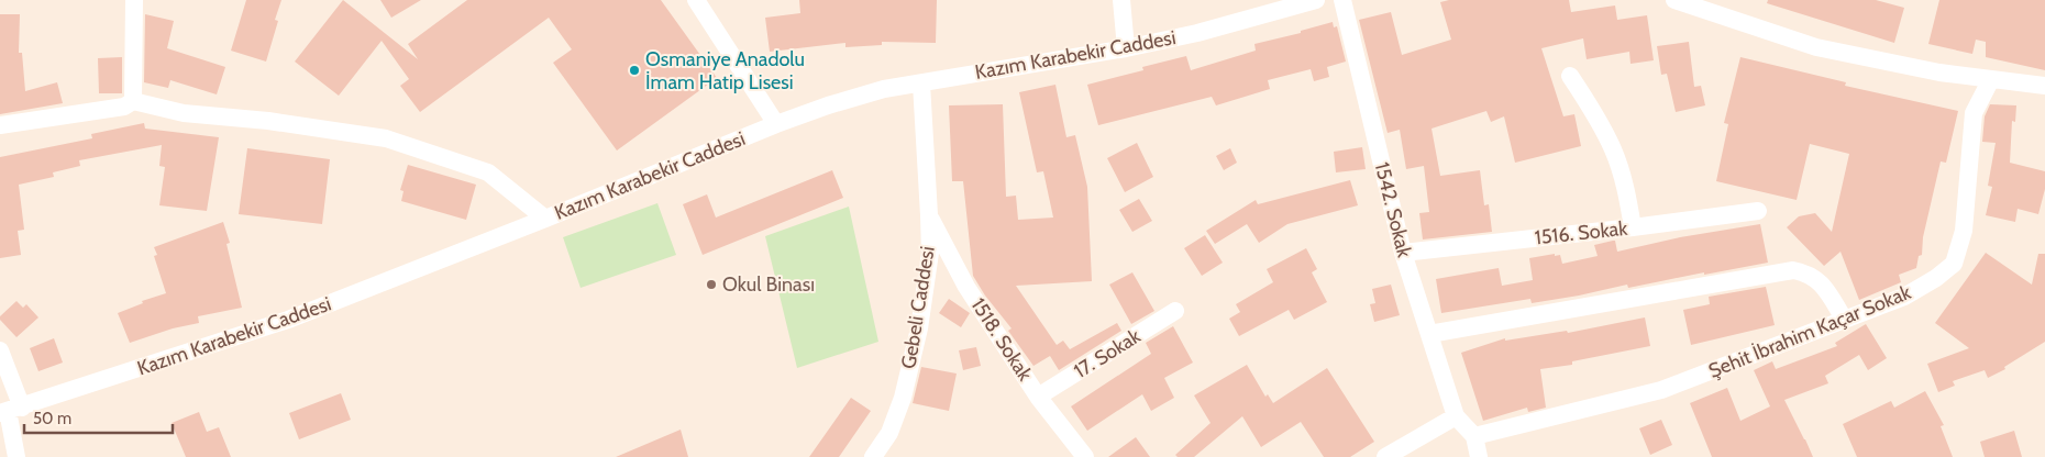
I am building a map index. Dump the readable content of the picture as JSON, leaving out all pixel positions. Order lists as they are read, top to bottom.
{
  "streets": {
    "street": [
      "Kazım Karabekir Caddesi",
      "1542. Sokak",
      "1516. Sokak",
      "Gebeli Caddesi",
      "Şehit İbrahim Kaçar Sokak",
      "1518. Sokak",
      "17. Sokak"
    ]
  },
  "crossings": [
    ["Kazım Karabekir Caddesi", "Gebeli Caddesi"],
    ["1542. Sokak", "1516. Sokak"],
    ["Gebeli Caddesi", "1518. Sokak"],
    ["1518. Sokak", "17. Sokak"]
  ],
  "places": ["Osmaniye Anadolu İmam Hatip Lisesi", "Okul Binası"],
  "scale_bar": "50 m"
}
